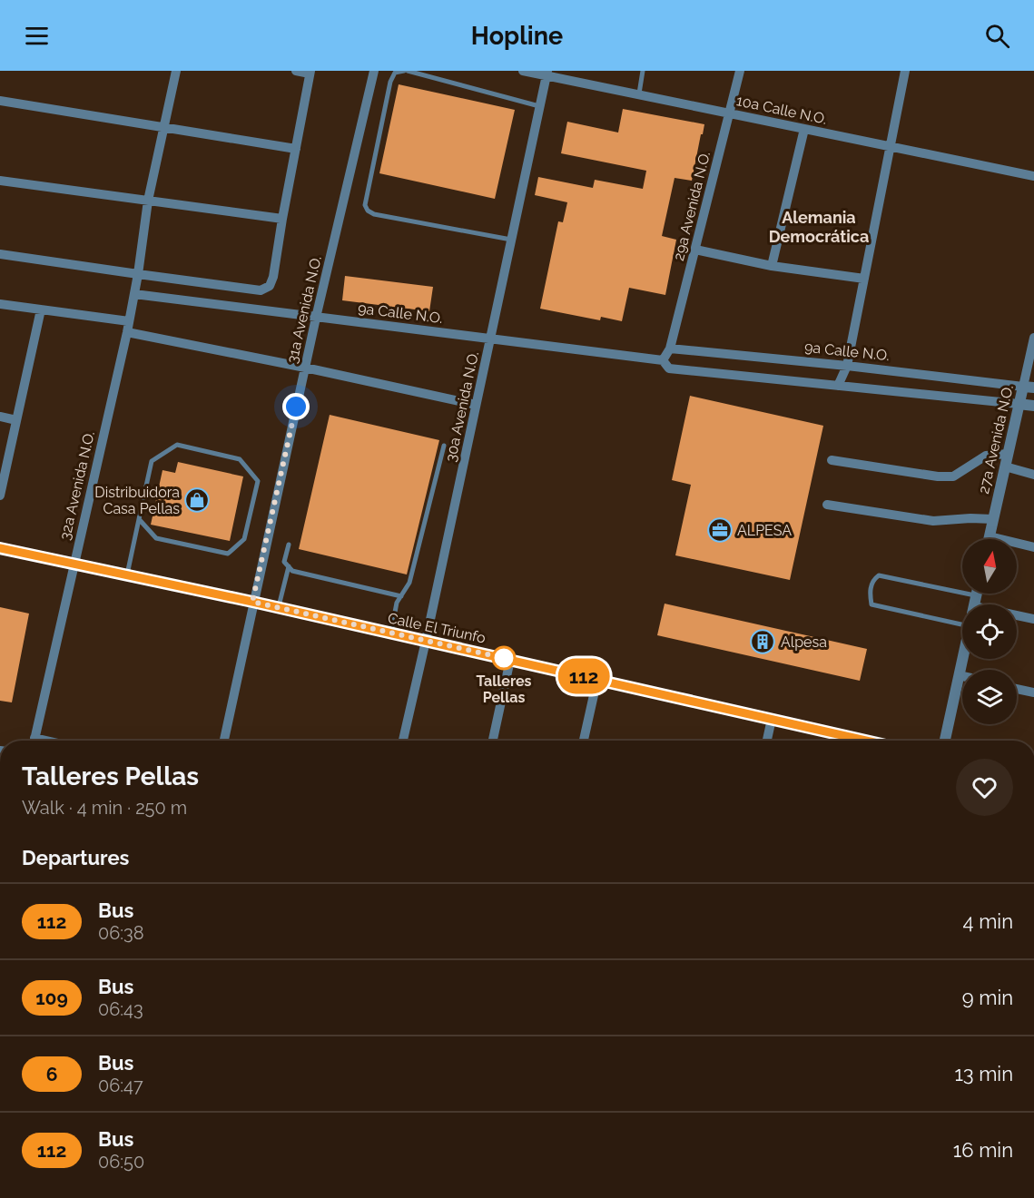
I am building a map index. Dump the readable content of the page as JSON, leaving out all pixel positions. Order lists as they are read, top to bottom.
{
  "streets": {
    "main road": ["Calle El Triunfo"],
    "street": [
      "10a Calle N.O.",
      "29a Avenida N.O.",
      "31a Avenida N.O.",
      "9a Calle N.O.",
      "30a Avenida N.O.",
      "27a Avenida N.O.",
      "32a Avenida N.O."
    ]
  },
  "crossings": [
    ["10a Calle N.O.", "29a Avenida N.O."],
    ["10a Calle N.O.", "30a Avenida N.O."],
    ["29a Avenida N.O.", "9a Calle N.O."],
    ["31a Avenida N.O.", "9a Calle N.O."],
    ["31a Avenida N.O.", "Calle El Triunfo"],
    ["9a Calle N.O.", "30a Avenida N.O."],
    ["9a Calle N.O.", "27a Avenida N.O."],
    ["9a Calle N.O.", "32a Avenida N.O."],
    ["30a Avenida N.O.", "Calle El Triunfo"],
    ["32a Avenida N.O.", "Calle El Triunfo"]
  ],
  "districts": ["Alemania Democrática"],
  "places": {
    "shop": ["Distribuidora Casa Pellas"],
    "office": ["ALPESA"],
    "building": ["Alpesa"],
    "other": ["Talleres Pellas"]
  },
  "lines": ["bus line 112"],
  "north": "top",
  "page": {
    "header": "Hopline",
    "on_map": "112",
    "heading": [
      ["Talleres Pellas", "Walk · 4 min · 250 m"],
      "Departures"
    ],
    "list": [
      {
        "mark": "112",
        "name": "Bus",
        "note": "06:38",
        "value": "4 min"
      },
      {
        "mark": "109",
        "name": "Bus",
        "note": "06:43",
        "value": "9 min"
      },
      {
        "mark": "6",
        "name": "Bus",
        "note": "06:47",
        "value": "13 min"
      },
      {
        "mark": "112",
        "name": "Bus",
        "note": "06:50",
        "value": "16 min"
      }
    ]
  }
}
